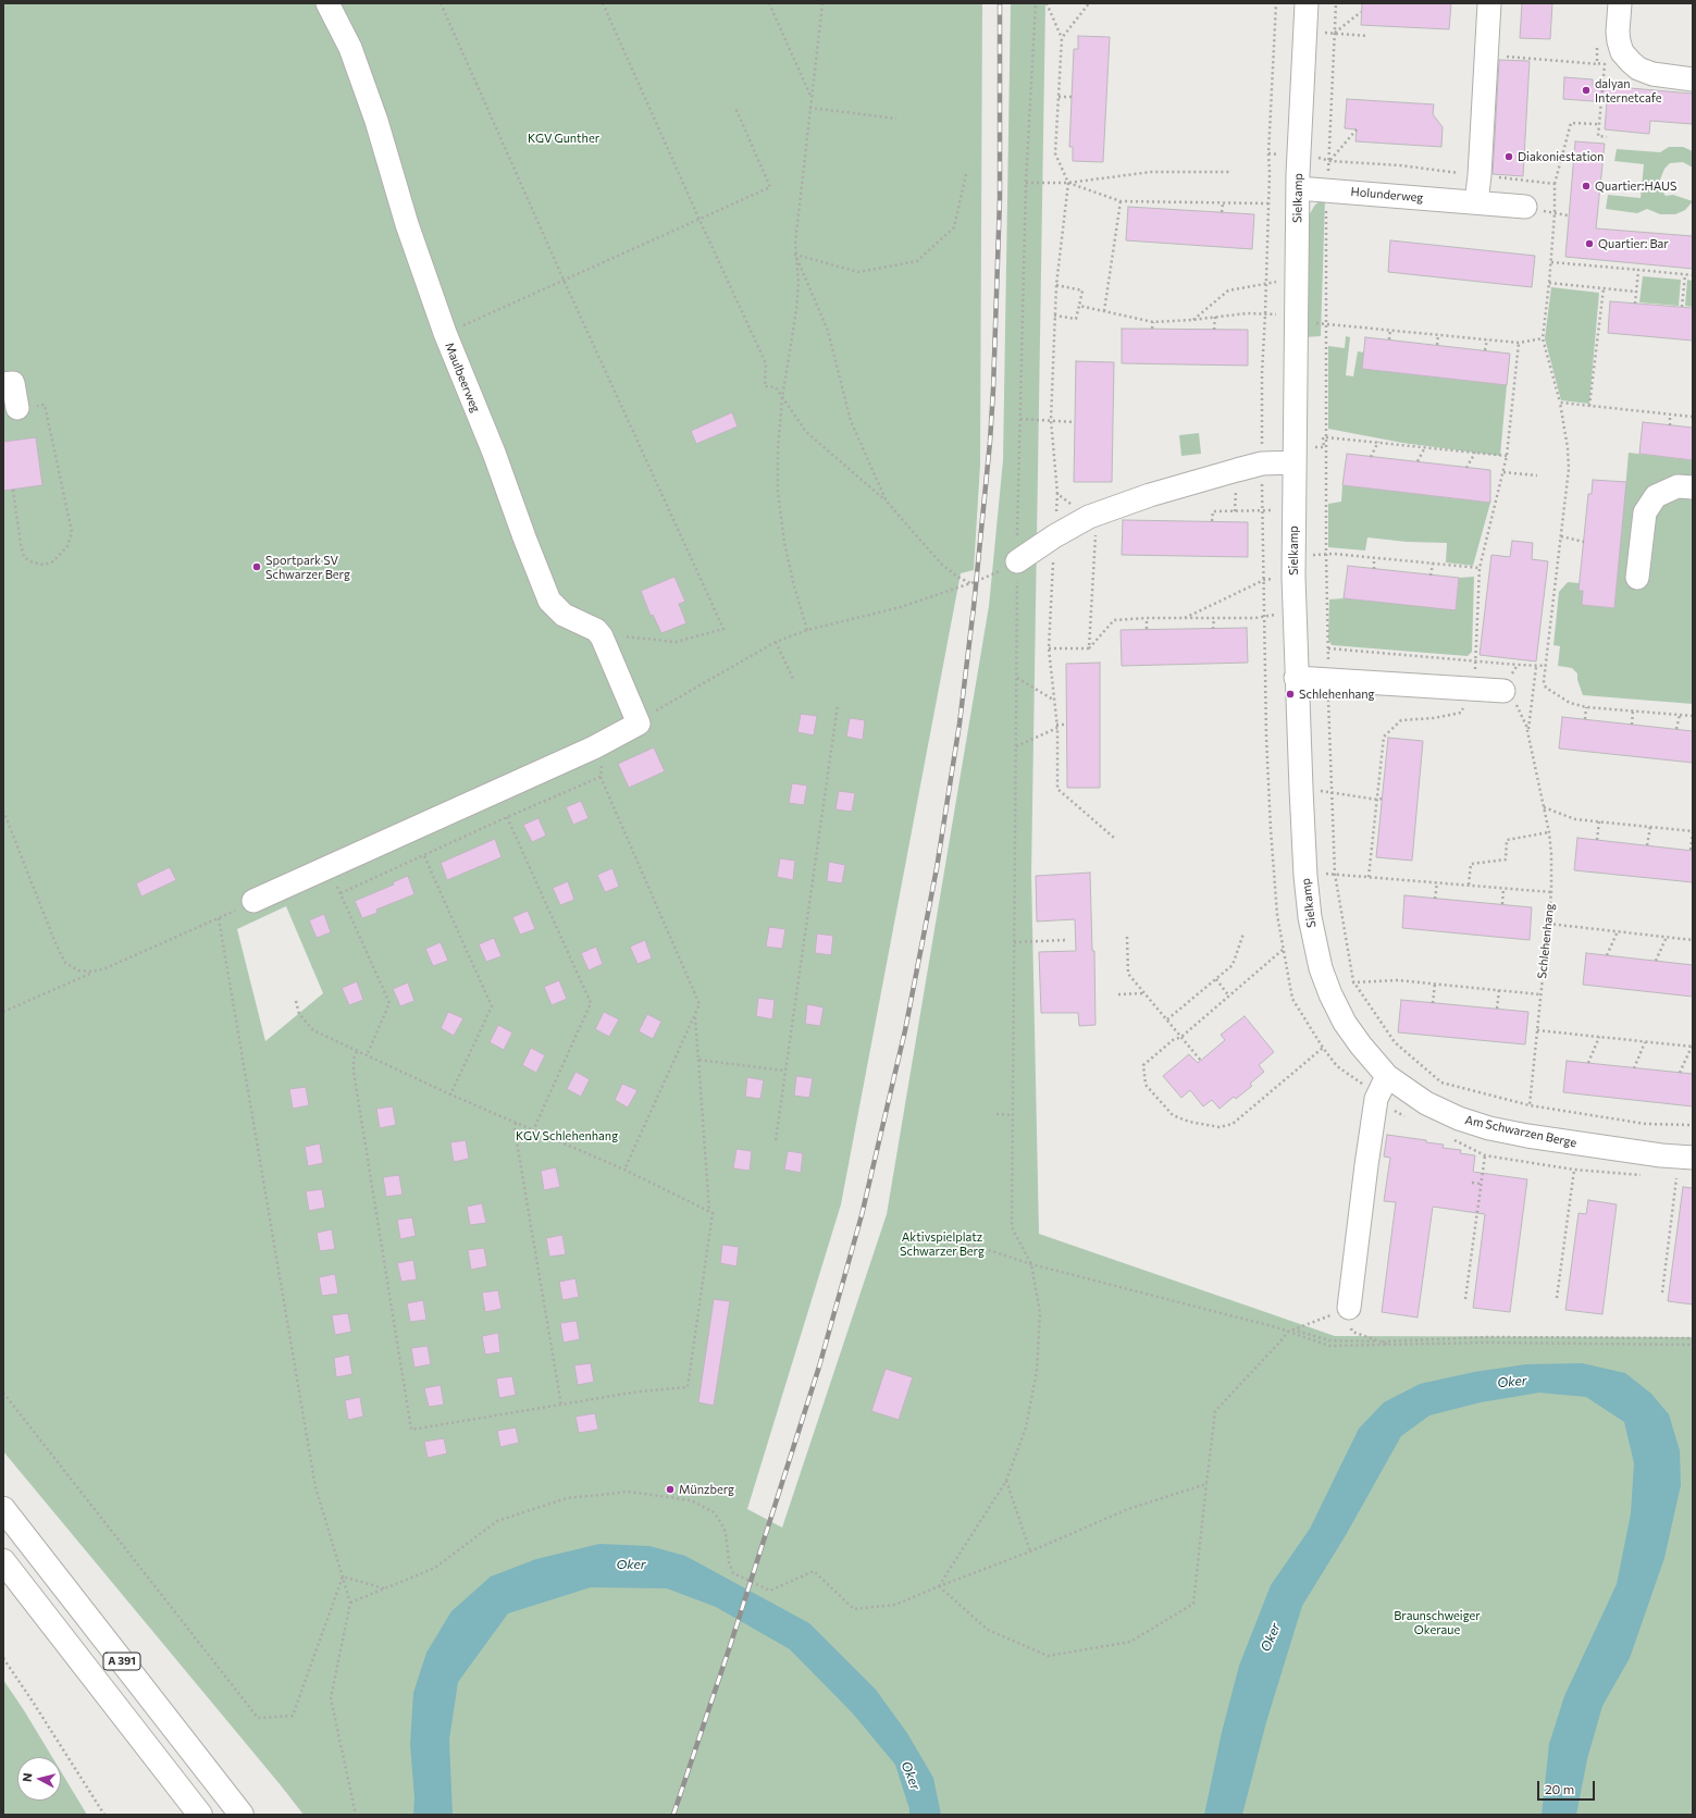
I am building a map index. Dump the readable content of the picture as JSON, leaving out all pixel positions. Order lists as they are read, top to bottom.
{
  "streets": {
    "highway": ["A 391"],
    "street": [
      "Holunderweg",
      "Sielkamp",
      "Maulbeerweg",
      "Am Schwarzen Berge"
    ],
    "path": ["Schlehenhang"]
  },
  "crossings": [
    ["Holunderweg", "Sielkamp"],
    ["Sielkamp", "Am Schwarzen Berge"]
  ],
  "water": ["Oker"],
  "parks": [
    "KGV Gunther",
    "KGV Schlehenhang",
    "Aktivspielplatz Schwarzer Berg",
    "Braunschweiger Okeraue"
  ],
  "places": [
    "dalyan Internetcafe",
    "Diakoniestation",
    "Quartier:HAUS",
    "Quartier: Bar",
    "Sportpark SV Schwarzer Berg",
    "Schlehenhang",
    "Münzberg"
  ],
  "scale_bar": "20 m",
  "north": "left"
}
